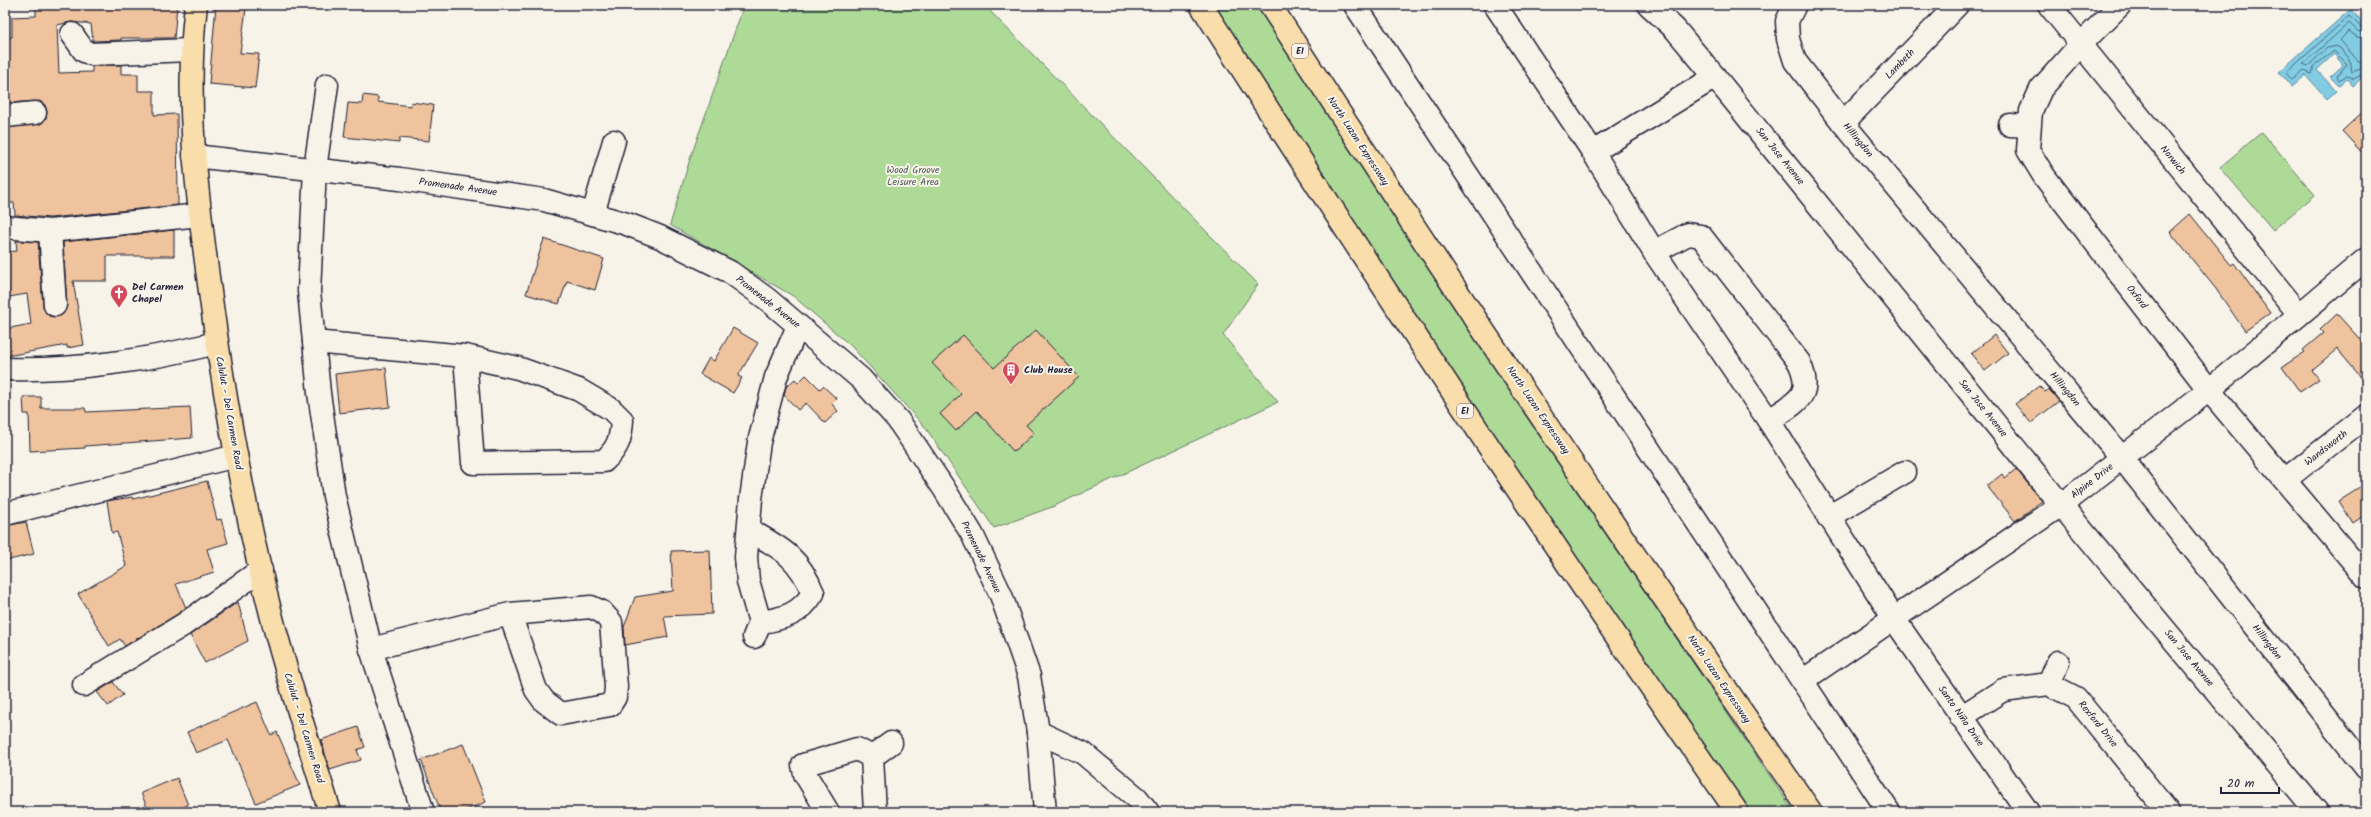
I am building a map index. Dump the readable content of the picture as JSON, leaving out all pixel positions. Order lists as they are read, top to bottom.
{
  "streets": {
    "main road": ["E1", "North Luzon Expressway", "Calulut - Del Carmen Road"],
    "street": [
      "Lambeth",
      "Hillingdon",
      "San Jose Avenue",
      "Norwich",
      "Promenade Avenue",
      "Oxford",
      "Wandsworth",
      "Alpine Drive",
      "Santo Niño Drive",
      "Rexford Drive"
    ]
  },
  "crossings": [
    ["Lambeth", "Hillingdon"],
    ["Hillingdon", "Alpine Drive"],
    ["San Jose Avenue", "Alpine Drive"],
    ["Norwich", "Oxford"],
    ["Norwich", "Alpine Drive"],
    ["Promenade Avenue", "Calulut - Del Carmen Road"],
    ["Oxford", "Wandsworth"],
    ["Oxford", "Alpine Drive"],
    ["Alpine Drive", "Santo Niño Drive"]
  ],
  "parks": ["Wood Groove Leisure Area"],
  "places": {
    "church": ["Del Carmen Chapel"],
    "building": ["Club House"]
  },
  "scale_bar": "20 m"
}
